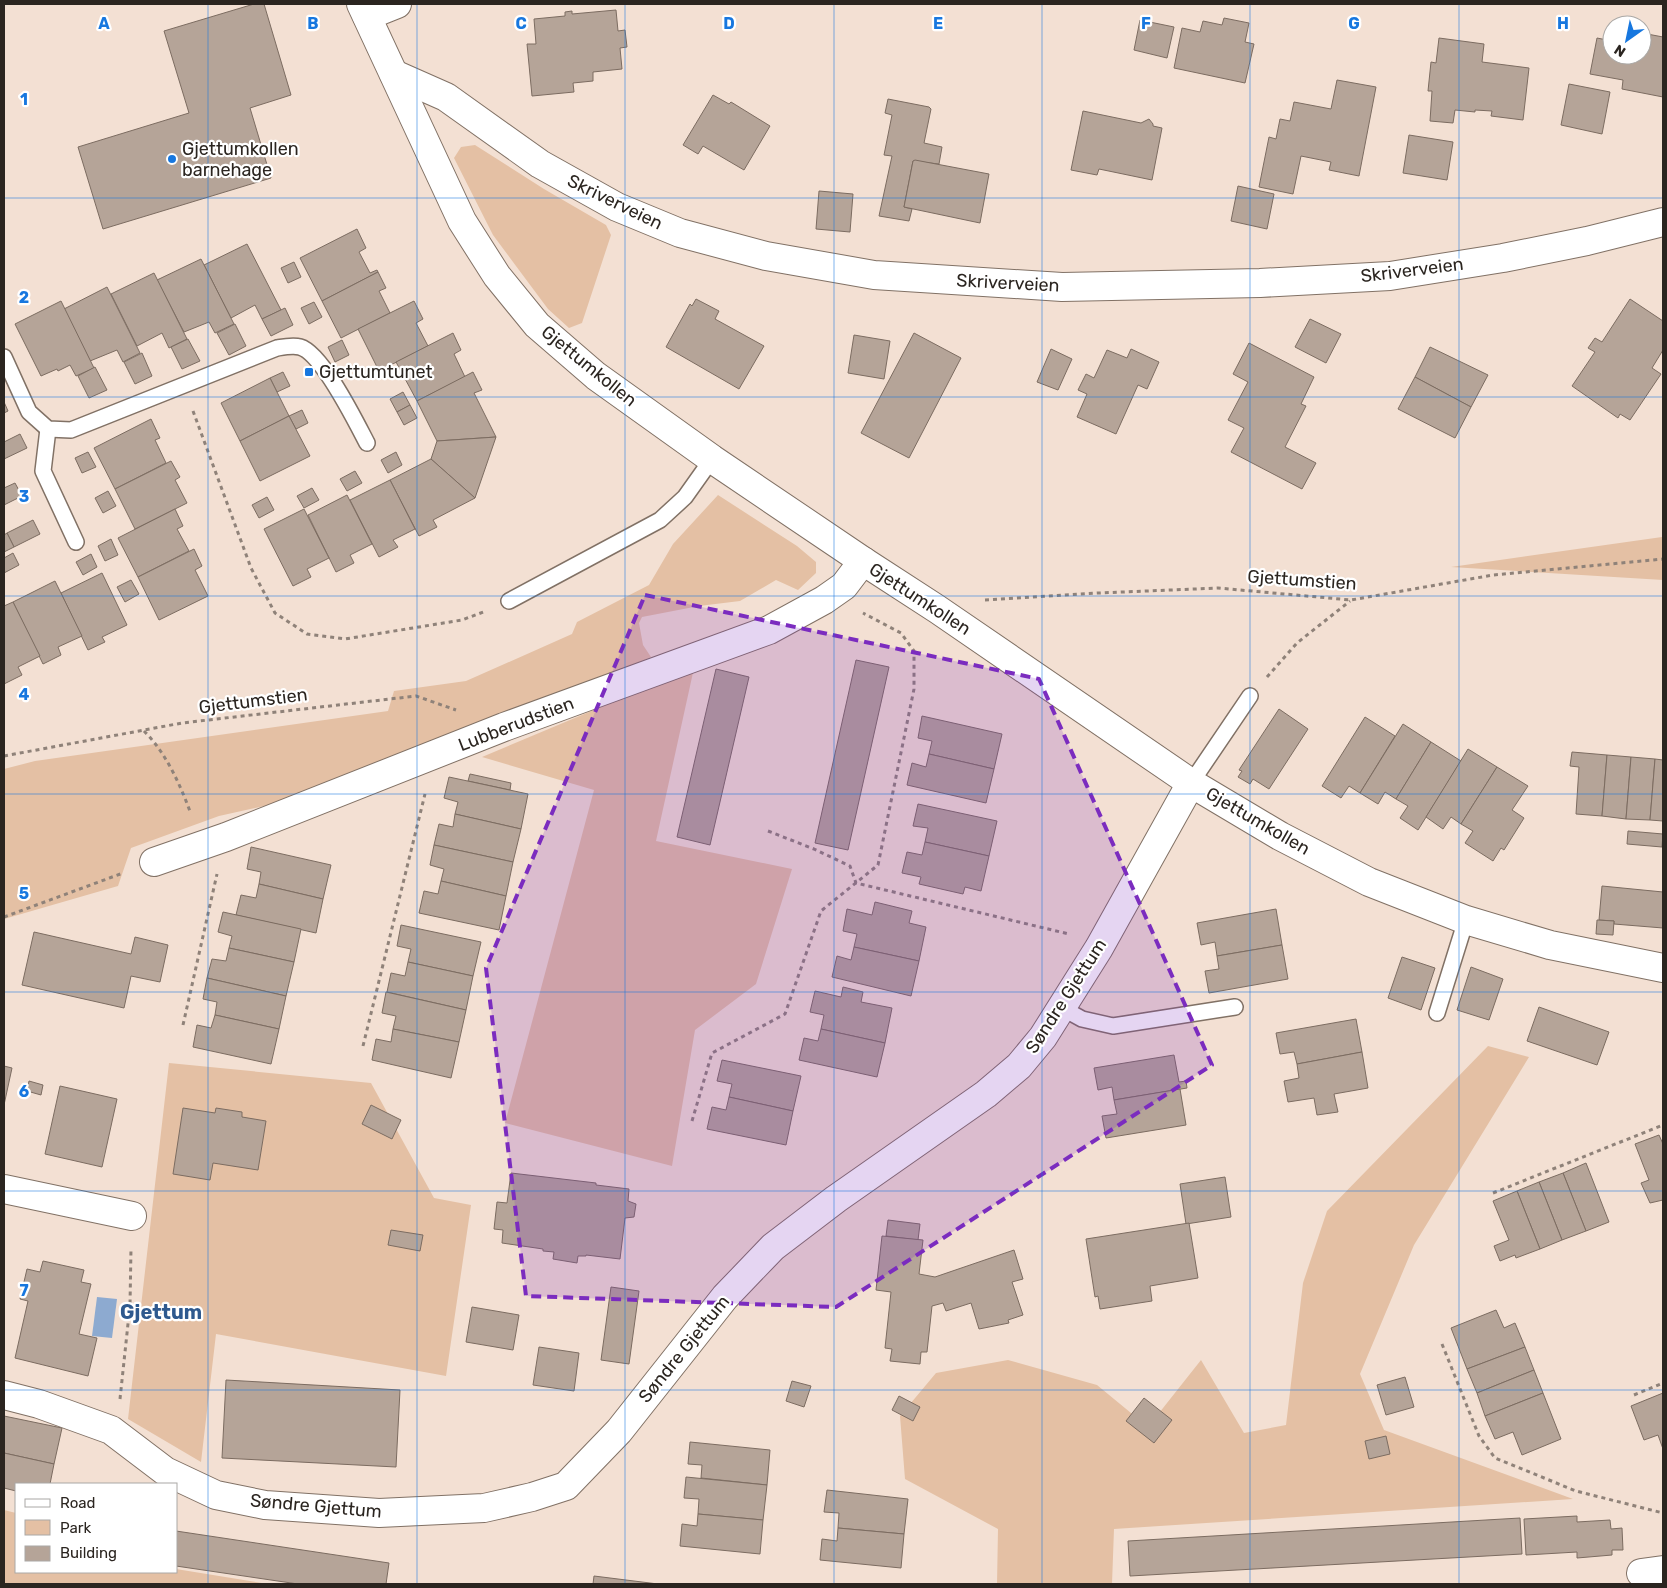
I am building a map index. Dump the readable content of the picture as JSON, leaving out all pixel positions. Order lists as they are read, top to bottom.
{
  "streets": {
    "street": [
      "Skriverveien",
      "Gjettumkollen",
      "Lubberudstien",
      "Søndre Gjettum"
    ],
    "path": ["Gjettumstien"]
  },
  "crossings": [
    ["Skriverveien", "Gjettumkollen"],
    ["Gjettumkollen", "Gjettumstien"],
    ["Gjettumkollen", "Lubberudstien"],
    ["Gjettumkollen", "Søndre Gjettum"],
    ["Gjettumstien", "Lubberudstien"]
  ],
  "districts": ["Gjettum"],
  "places": {
    "other": ["Gjettumkollen barnehage"],
    "transit": ["Gjettumtunet"]
  },
  "legend": ["Road", "Park", "Building"],
  "north": "bottom left",
  "grid": {
    "columns": [
      "A",
      "B",
      "C",
      "D",
      "E",
      "F",
      "G",
      "H"
    ],
    "rows": [
      "1",
      "2",
      "3",
      "4",
      "5",
      "6",
      "7"
    ]
  }
}
